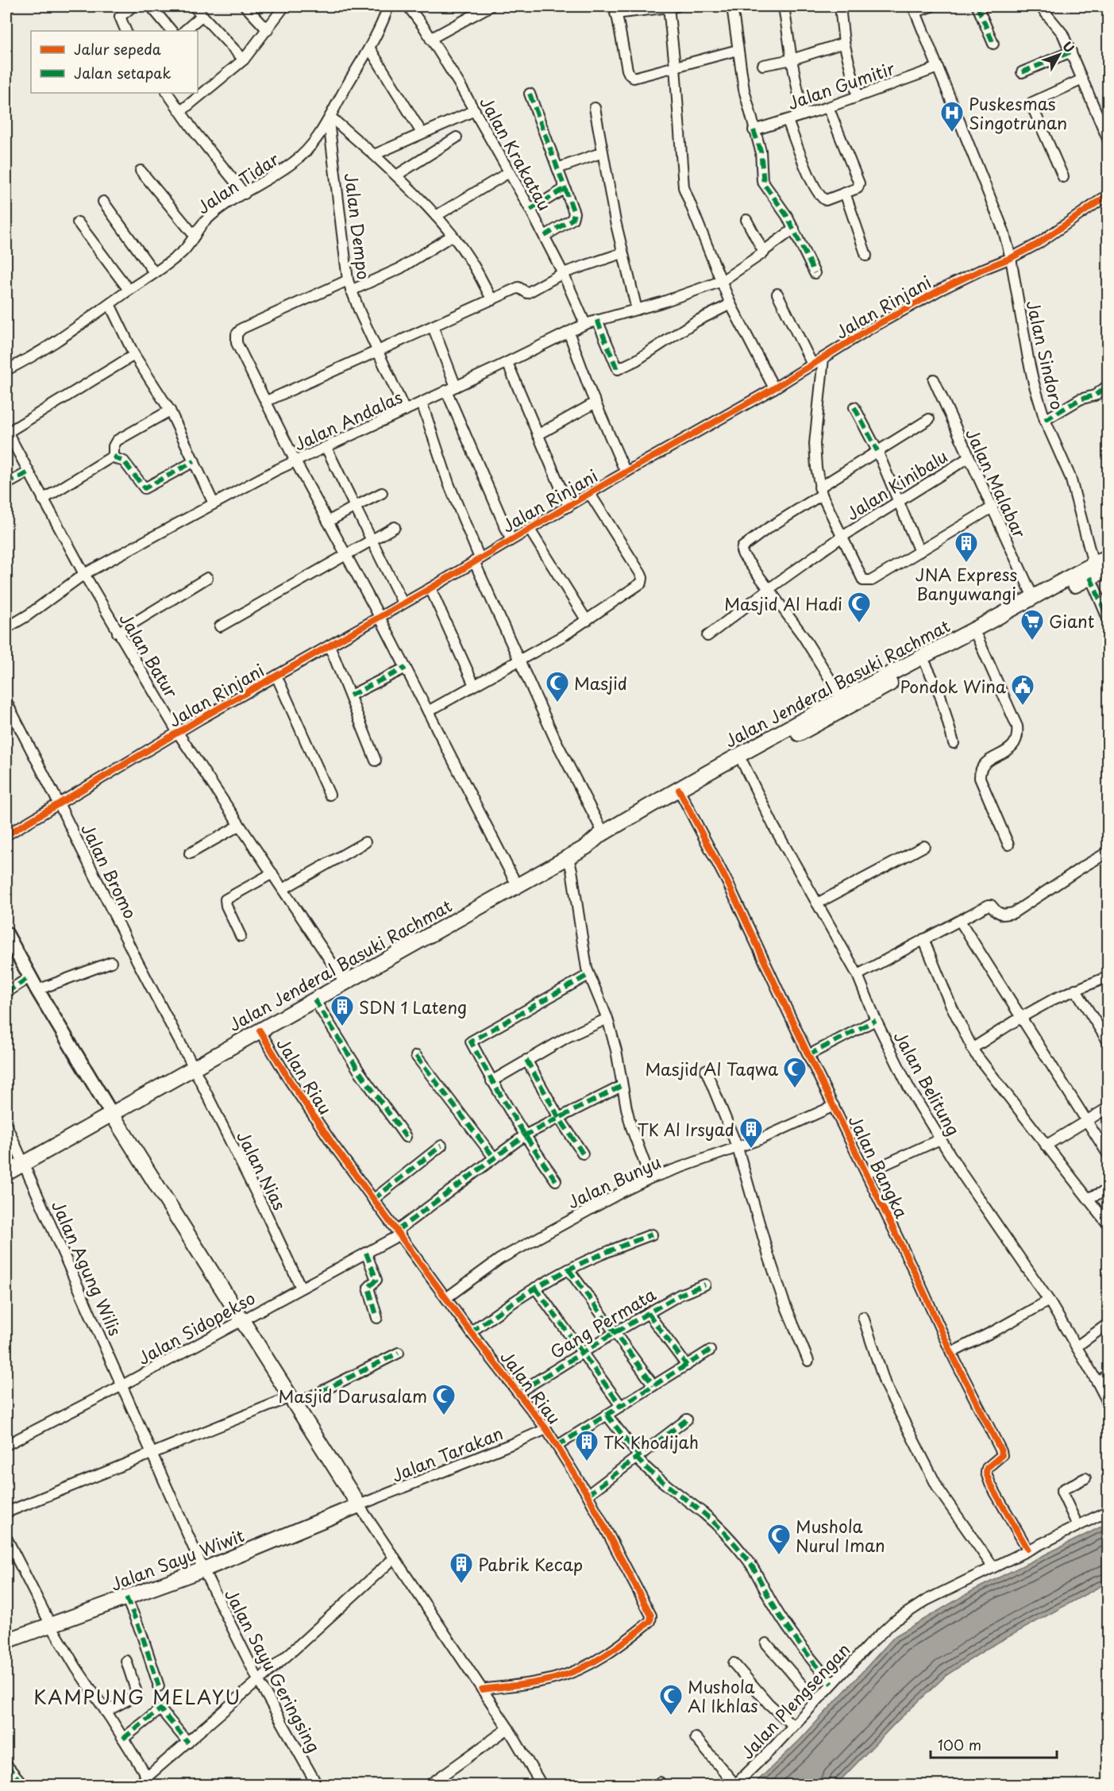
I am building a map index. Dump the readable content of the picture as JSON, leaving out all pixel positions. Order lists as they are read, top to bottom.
{
  "streets": {
    "main road": ["Jalan Jenderal Basuki Rachmat", "Jalan Sayu Wiwit"],
    "street": [
      "Jalan Gumitir",
      "Jalan Krakatau",
      "Jalan Tidar",
      "Jalan Dempo",
      "Jalan Rinjani",
      "Jalan Sindoro",
      "Jalan Andalas",
      "Jalan Malabar",
      "Jalan Kinibalu",
      "Jalan Batur",
      "Jalan Bromo",
      "Jalan Riau",
      "Jalan Belitung",
      "Jalan Bangka",
      "Jalan Nias",
      "Jalan Bunyu",
      "Jalan Agung Wilis",
      "Gang Permata",
      "Jalan Sidopekso",
      "Jalan Tarakan",
      "Jalan Sayu Geringsing",
      "Jalan Plengsengan"
    ]
  },
  "crossings": [
    ["Jalan Gumitir", "Jalan Sindoro"],
    ["Jalan Krakatau", "Jalan Andalas"],
    ["Jalan Tidar", "Jalan Dempo"],
    ["Jalan Dempo", "Jalan Andalas"],
    ["Jalan Rinjani", "Jalan Sindoro"],
    ["Jalan Rinjani", "Jalan Batur"],
    ["Jalan Rinjani", "Jalan Bromo"],
    ["Jalan Sindoro", "Jalan Jenderal Basuki Rachmat"],
    ["Jalan Andalas", "Jalan Batur"],
    ["Jalan Malabar", "Jalan Kinibalu"],
    ["Jalan Malabar", "Jalan Jenderal Basuki Rachmat"],
    ["Jalan Batur", "Jalan Jenderal Basuki Rachmat"],
    ["Jalan Jenderal Basuki Rachmat", "Jalan Bromo"],
    ["Jalan Jenderal Basuki Rachmat", "Jalan Riau"],
    ["Jalan Jenderal Basuki Rachmat", "Jalan Belitung"],
    ["Jalan Jenderal Basuki Rachmat", "Jalan Bangka"],
    ["Jalan Jenderal Basuki Rachmat", "Jalan Nias"],
    ["Jalan Jenderal Basuki Rachmat", "Jalan Agung Wilis"],
    ["Jalan Bromo", "Jalan Nias"],
    ["Jalan Riau", "Jalan Bunyu"],
    ["Jalan Riau", "Gang Permata"],
    ["Jalan Riau", "Jalan Sidopekso"],
    ["Jalan Riau", "Jalan Tarakan"],
    ["Jalan Bangka", "Jalan Bunyu"],
    ["Jalan Nias", "Jalan Sidopekso"],
    ["Jalan Agung Wilis", "Jalan Sidopekso"],
    ["Jalan Agung Wilis", "Jalan Sayu Geringsing"],
    ["Jalan Tarakan", "Jalan Sayu Wiwit"],
    ["Jalan Sayu Wiwit", "Jalan Sayu Geringsing"]
  ],
  "districts": ["KAMPUNG MELAYU"],
  "places": {
    "hospital": ["Puskesmas Singotrunan"],
    "building": [
      "JNA Express Banyuwangi",
      "SDN 1 Lateng",
      "TK Al Irsyad",
      "TK Khodijah",
      "Pabrik Kecap"
    ],
    "mosque": [
      "Masjid Al Hadi",
      "Masjid",
      "Masjid Al Taqwa",
      "Masjid Darusalam",
      "Mushola Nurul Iman",
      "Mushola Al Ikhlas"
    ],
    "supermarket": ["Giant"],
    "public building": ["Pondok Wina"]
  },
  "legend": ["Jalur sepeda", "Jalan setapak"],
  "scale_bar": "100 m",
  "north": "top right"
}
